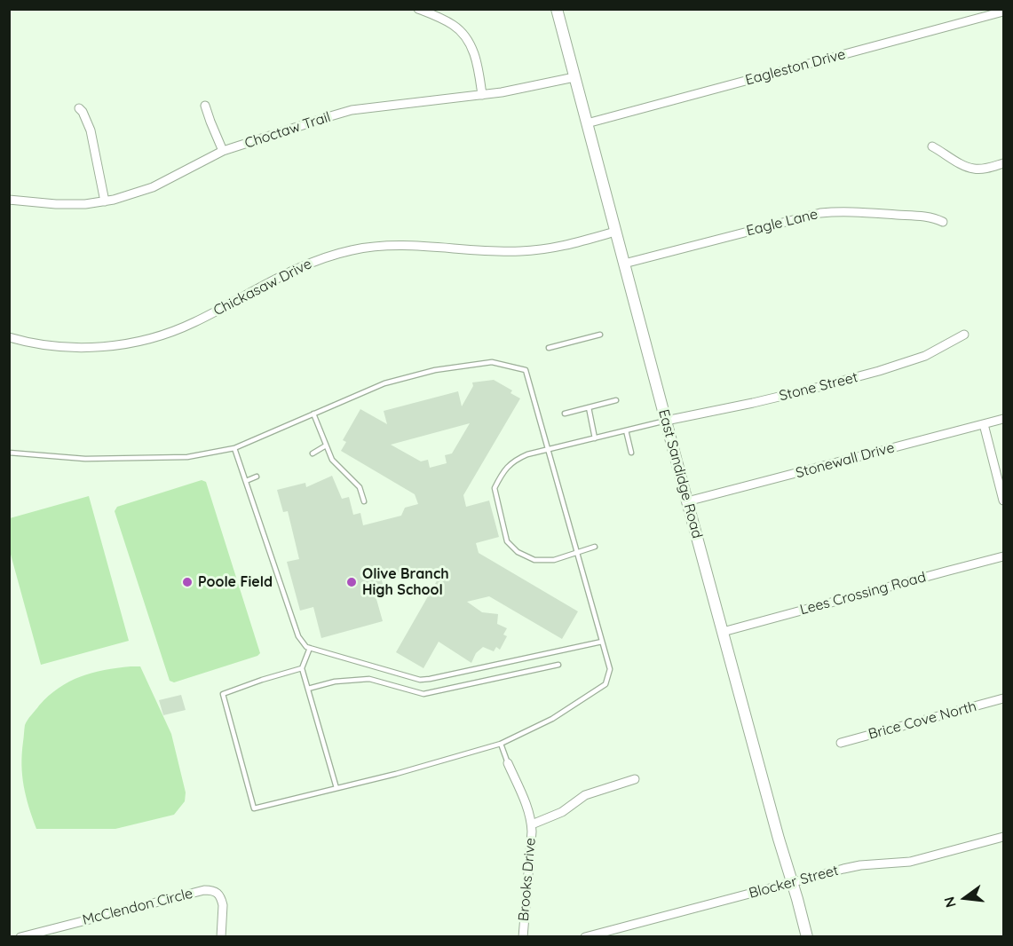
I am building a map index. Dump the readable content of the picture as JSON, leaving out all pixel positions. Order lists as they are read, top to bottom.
{
  "streets": {
    "street": [
      "Eagleston Drive",
      "Choctaw Trail",
      "Eagle Lane",
      "Chickasaw Drive",
      "Stone Street",
      "Stonewall Drive",
      "East Sandidge Road",
      "Lees Crossing Road",
      "Brice Cove North",
      "Brooks Drive",
      "Blocker Street",
      "McClendon Circle"
    ]
  },
  "crossings": [
    ["Eagleston Drive", "East Sandidge Road"],
    ["Choctaw Trail", "East Sandidge Road"],
    ["Eagle Lane", "East Sandidge Road"],
    ["Chickasaw Drive", "East Sandidge Road"],
    ["Stone Street", "East Sandidge Road"],
    ["Stonewall Drive", "East Sandidge Road"],
    ["East Sandidge Road", "Lees Crossing Road"],
    ["East Sandidge Road", "Blocker Street"]
  ],
  "places": ["Poole Field", "Olive Branch High School"],
  "north": "left"
}
